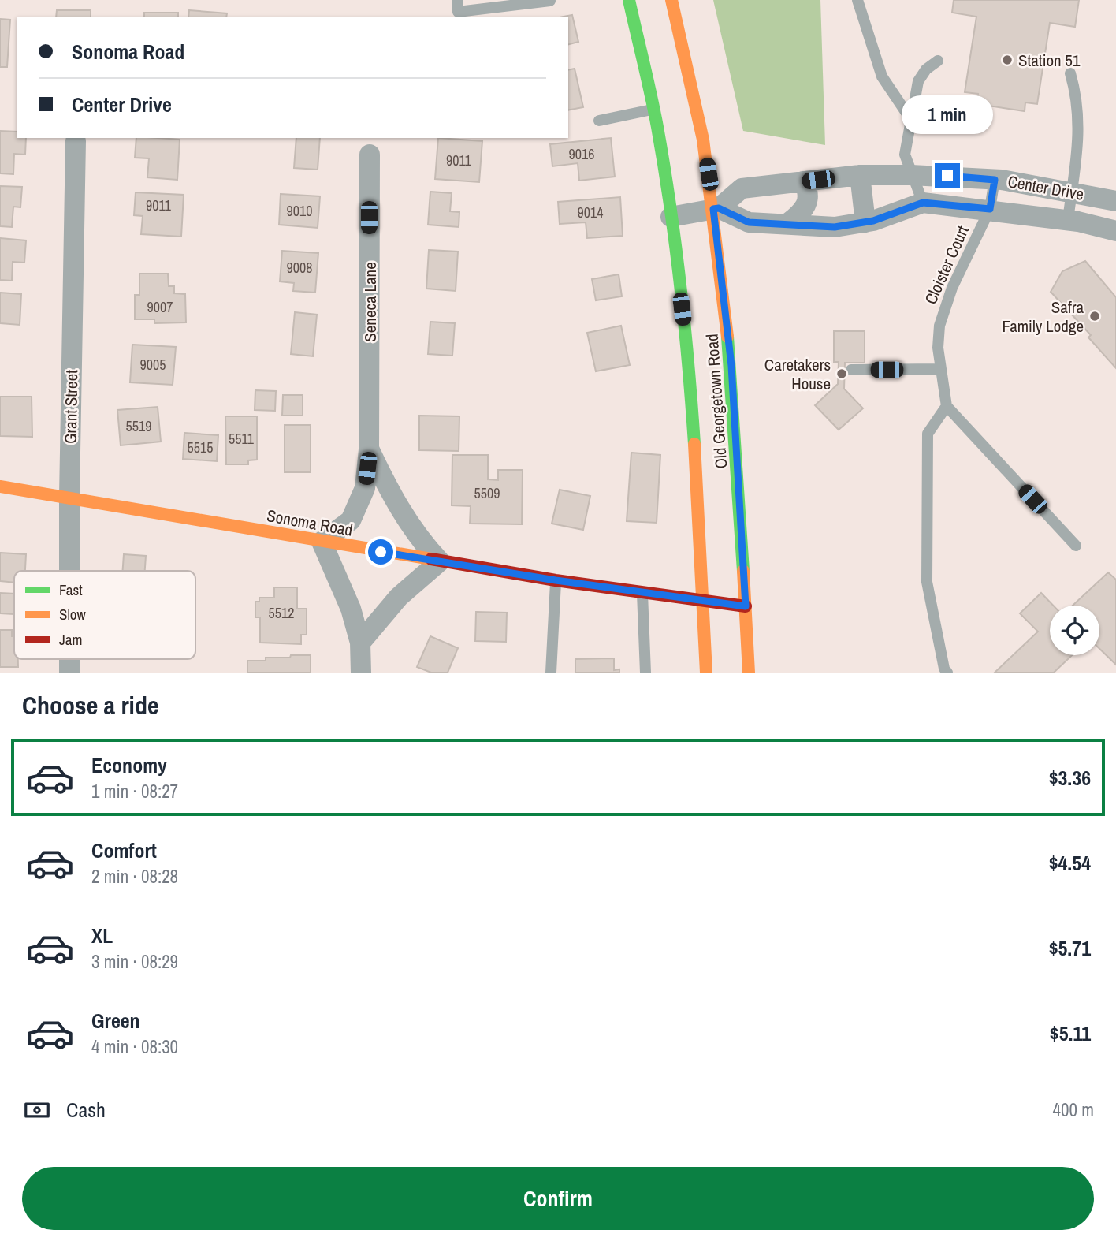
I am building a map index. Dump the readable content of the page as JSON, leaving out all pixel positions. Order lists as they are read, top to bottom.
{
  "streets": {
    "main road": ["Old Georgetown Road", "Sonoma Road"],
    "street": ["Center Drive", "Seneca Lane", "Grant Street"],
    "lane": ["Cloister Court"]
  },
  "crossings": [
    ["Center Drive", "Cloister Court"],
    ["Center Drive", "Old Georgetown Road"],
    ["Seneca Lane", "Sonoma Road"],
    ["Old Georgetown Road", "Sonoma Road"],
    ["Grant Street", "Sonoma Road"]
  ],
  "places": ["Station 51", "Safra Family Lodge", "Caretakers House"],
  "house_numbers": [
    "9016",
    "9011",
    "9011",
    "9010",
    "9014",
    "9008",
    "9007",
    "9005",
    "5519",
    "5511",
    "5515",
    "5509",
    "5512"
  ],
  "legend": ["Fast", "Slow", "Jam"],
  "page": {
    "banner": ["Sonoma Road", "Center Drive"],
    "bubble": "1 min",
    "heading": "Choose a ride",
    "list": [
      {
        "name": "Economy",
        "note": "1 min · 08:27",
        "value": "$3.36"
      },
      {
        "name": "Comfort",
        "note": "2 min · 08:28",
        "value": "$4.54"
      },
      {
        "name": "XL",
        "note": "3 min · 08:29",
        "value": "$5.71"
      },
      {
        "name": "Green",
        "note": "4 min · 08:30",
        "value": "$5.11"
      }
    ],
    "pay": ["Cash", "400 m"],
    "buttons": "Confirm"
  }
}
